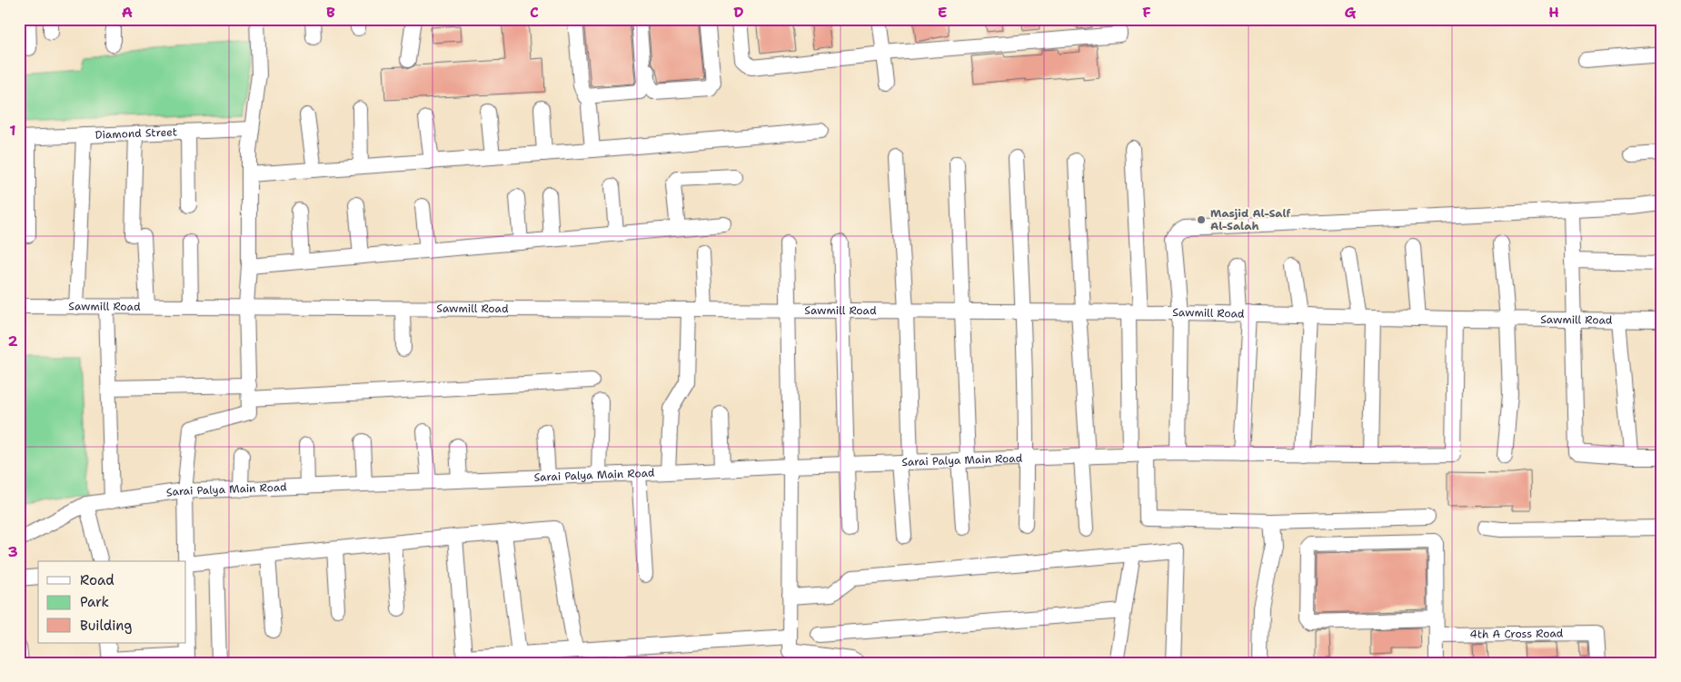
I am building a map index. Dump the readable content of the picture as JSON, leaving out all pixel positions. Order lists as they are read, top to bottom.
{
  "streets": {
    "street": [
      "Diamond Street",
      "Sawmill Road",
      "Sarai Palya Main Road",
      "4th A Cross Road"
    ]
  },
  "crossings": [
    ["Sawmill Road", "Sarai Palya Main Road"]
  ],
  "places": ["Masjid Al-Salf Al-Salah"],
  "legend": ["Road", "Park", "Building"],
  "grid": {
    "columns": [
      "A",
      "B",
      "C",
      "D",
      "E",
      "F",
      "G",
      "H"
    ],
    "rows": ["1", "2", "3"]
  }
}
